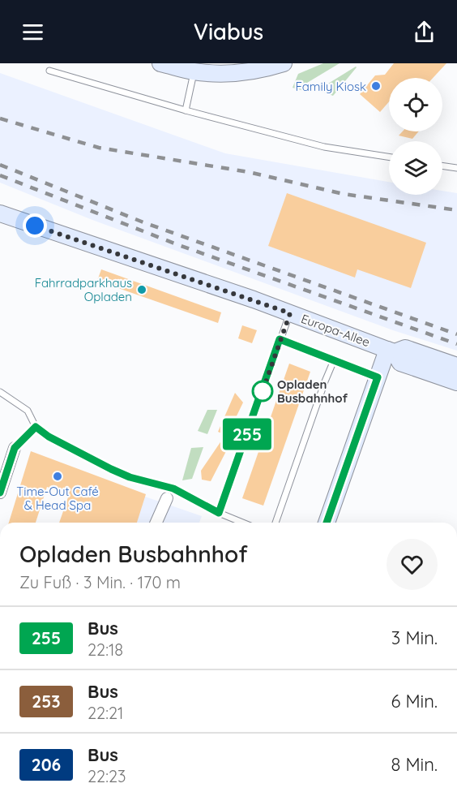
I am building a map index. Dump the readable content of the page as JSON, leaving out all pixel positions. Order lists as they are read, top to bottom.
{
  "streets": {
    "main road": ["Europa-Allee"]
  },
  "places": [
    "Family Kiosk",
    "Fahrradparkhaus Opladen",
    "Opladen Busbahnhof",
    "Time-Out Café & Head Spa"
  ],
  "lines": ["bus line 255"],
  "page": {
    "header": "Viabus",
    "on_map": "255",
    "heading": ["Opladen Busbahnhof", "Zu Fuß · 3 Min. · 170 m"],
    "list": [
      {
        "mark": "255",
        "name": "Bus",
        "note": "22:18",
        "value": "3 Min."
      },
      {
        "mark": "253",
        "name": "Bus",
        "note": "22:21",
        "value": "6 Min."
      },
      {
        "mark": "206",
        "name": "Bus",
        "note": "22:23",
        "value": "8 Min."
      }
    ]
  }
}
